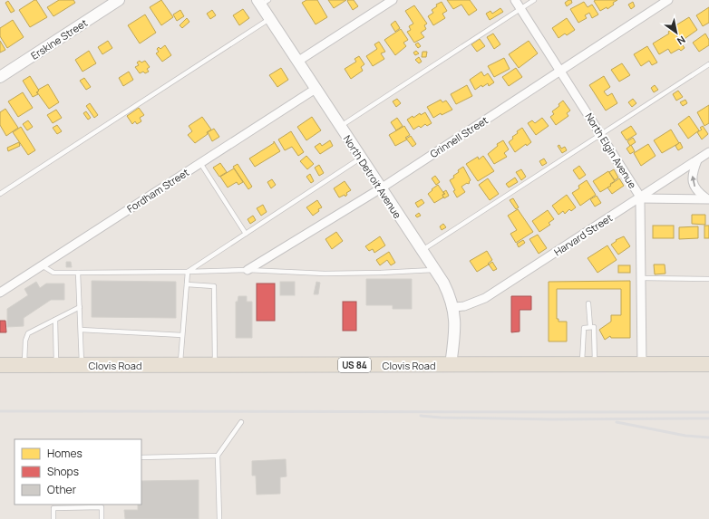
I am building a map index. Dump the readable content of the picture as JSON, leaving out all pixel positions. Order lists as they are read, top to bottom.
{
  "streets": {
    "highway": ["Clovis Road", "US 84"],
    "street": [
      "Erskine Street",
      "Grinnell Street",
      "North Elgin Avenue",
      "North Detroit Avenue",
      "Fordham Street",
      "Harvard Street"
    ]
  },
  "crossings": [
    ["Grinnell Street", "North Elgin Avenue"],
    ["Grinnell Street", "North Detroit Avenue"],
    ["North Elgin Avenue", "Harvard Street"],
    ["North Elgin Avenue", "Clovis Road"],
    ["North Detroit Avenue", "Fordham Street"],
    ["North Detroit Avenue", "Harvard Street"],
    ["North Detroit Avenue", "Clovis Road"]
  ],
  "legend": ["Homes", "Shops", "Other"],
  "north": "bottom right"
}
